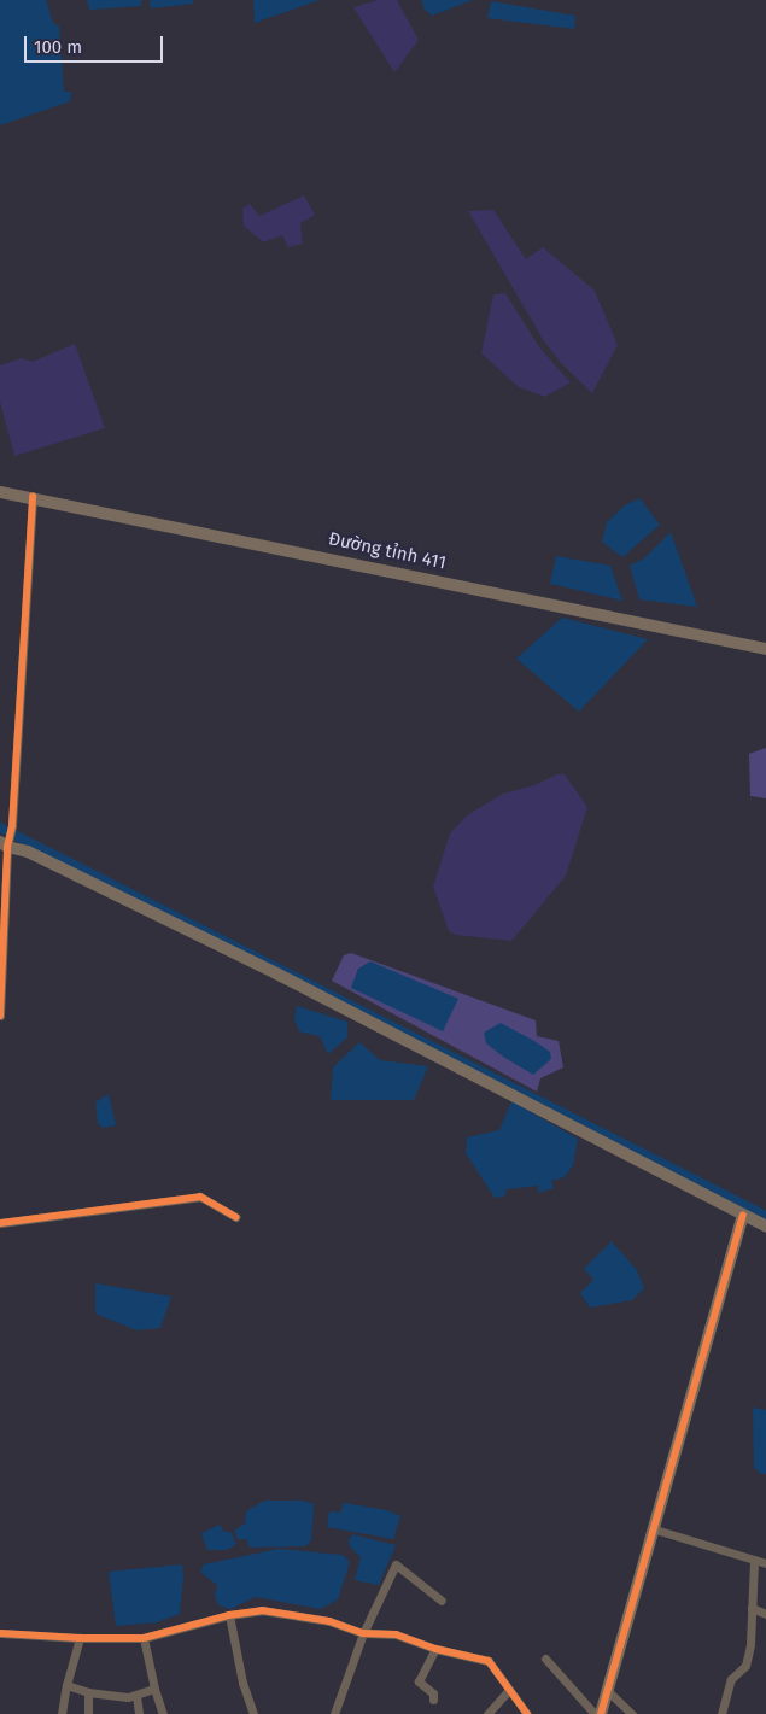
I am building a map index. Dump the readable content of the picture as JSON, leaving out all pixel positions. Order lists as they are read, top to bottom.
{
  "streets": {
    "main road": ["Đường tỉnh 411"]
  },
  "scale_bar": "100 m"
}
